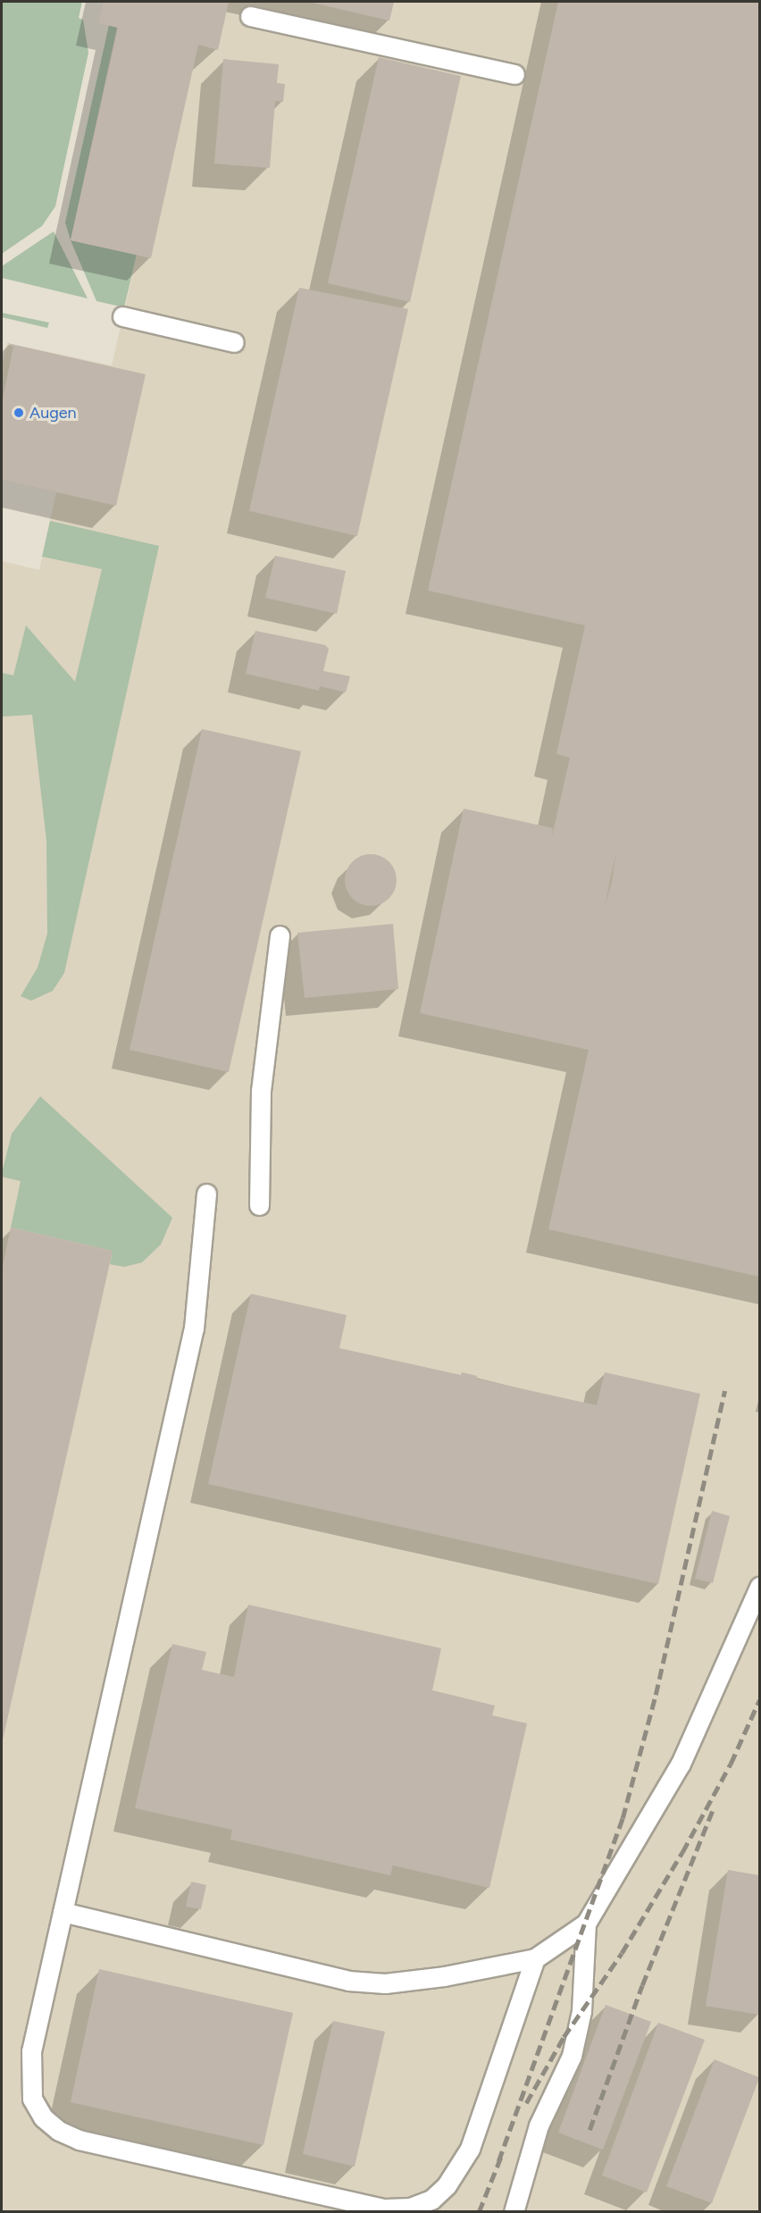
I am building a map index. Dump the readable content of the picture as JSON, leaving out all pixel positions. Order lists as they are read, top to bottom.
{
  "places": ["Augen"]
}
